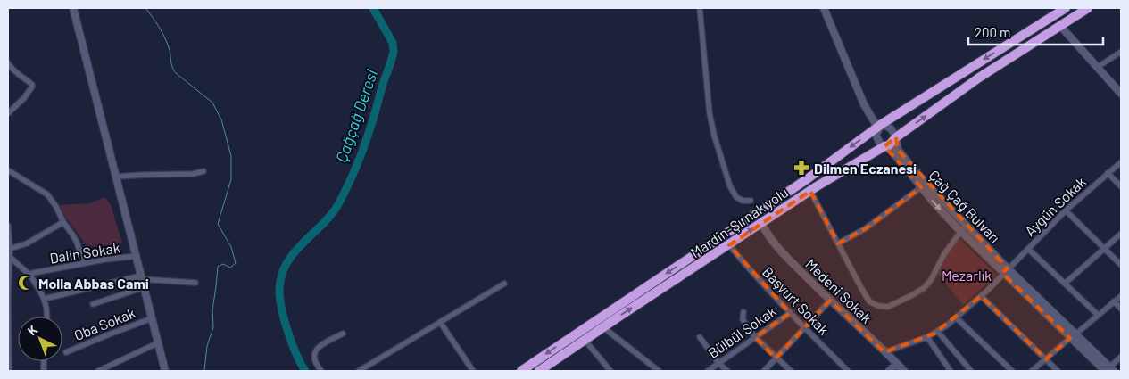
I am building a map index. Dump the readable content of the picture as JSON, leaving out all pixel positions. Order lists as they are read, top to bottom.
{
  "streets": {
    "highway": ["Mardin-Şırnak yolu"],
    "main road": ["Çağ Çağ Bulvarı", "Medeni Sokak"],
    "street": [
      "Aygün Sokak",
      "Dalin Sokak",
      "Başyurt Sokak",
      "Oba Sokak",
      "Bülbül Sokak"
    ]
  },
  "crossings": [
    ["Çağ Çağ Bulvarı", "Aygün Sokak"],
    ["Çağ Çağ Bulvarı", "Mardin-Şırnak yolu"],
    ["Aygün Sokak", "Medeni Sokak"],
    ["Mardin-Şırnak yolu", "Medeni Sokak"],
    ["Mardin-Şırnak yolu", "Başyurt Sokak"],
    ["Başyurt Sokak", "Bülbül Sokak"]
  ],
  "water": ["Çağçağ Deresi"],
  "parks": ["Mezarlık"],
  "places": {
    "pharmacy": ["Dilmen Eczanesi"],
    "mosque": ["Molla Abbas Cami"]
  },
  "scale_bar": "200 m",
  "north": "top left"
}
